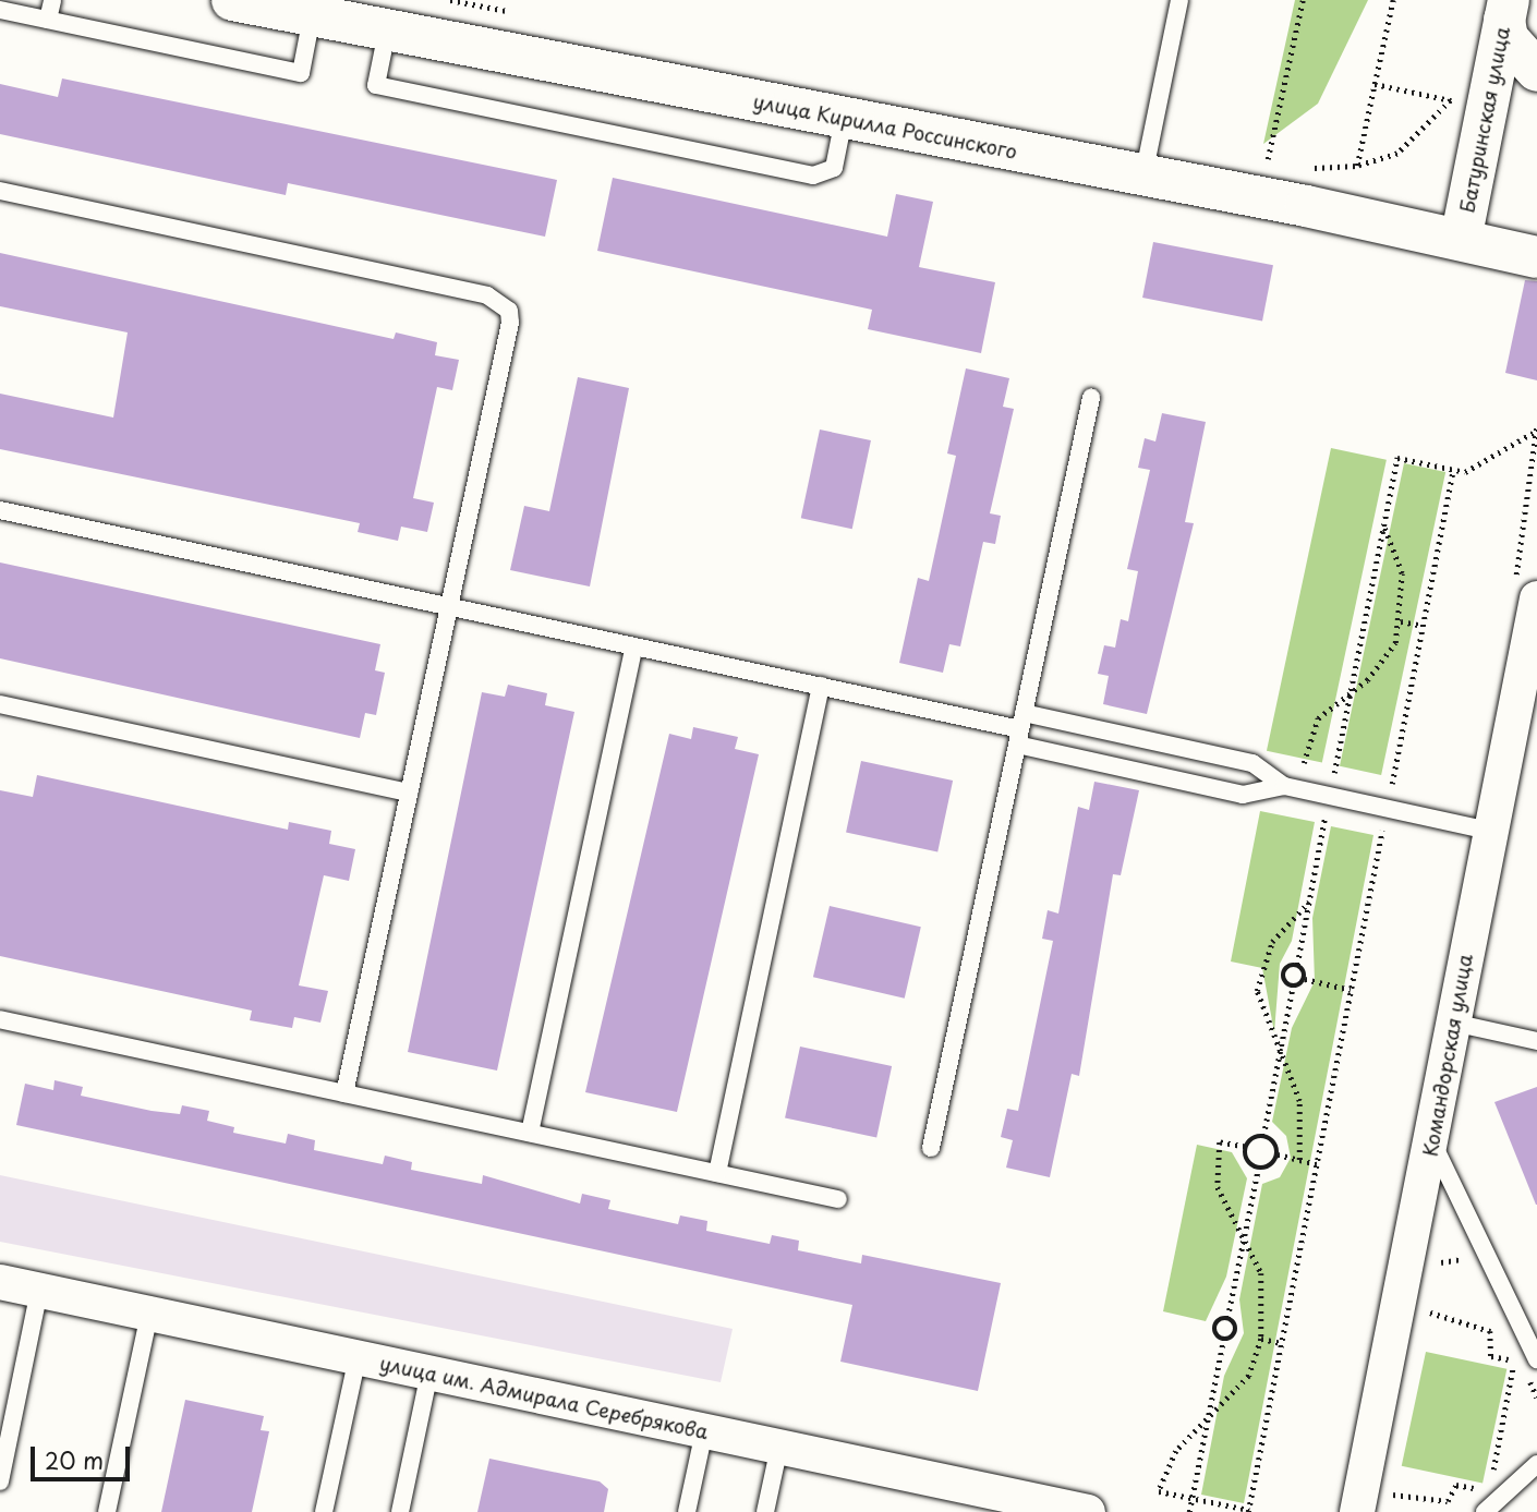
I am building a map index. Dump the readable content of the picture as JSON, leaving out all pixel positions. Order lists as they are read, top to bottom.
{
  "streets": {
    "main road": ["Батуринская улица", "улица Кирилла Россинского"],
    "street": ["Командорская улица", "улица им. Адмирала Серебрякова"]
  },
  "crossings": [
    ["Батуринская улица", "улица Кирилла Россинского"]
  ],
  "scale_bar": "20 m"
}
